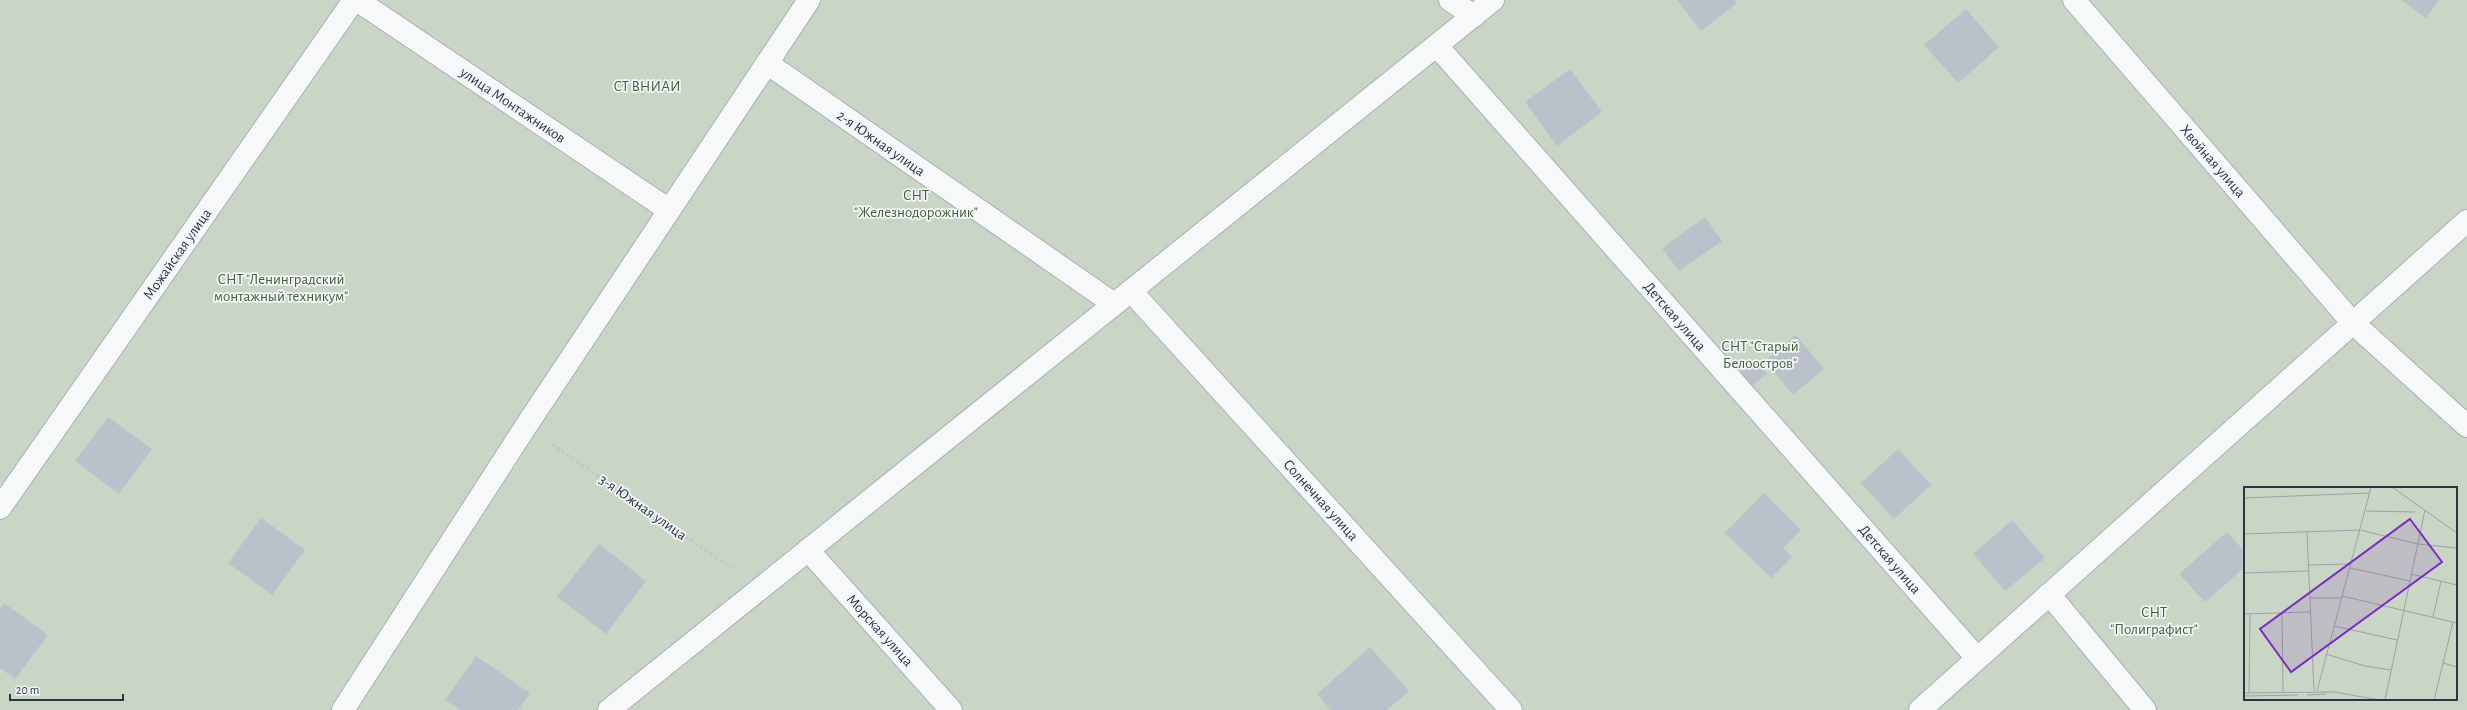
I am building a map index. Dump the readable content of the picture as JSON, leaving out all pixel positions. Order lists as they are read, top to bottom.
{
  "streets": {
    "street": [
      "улица Монтажников",
      "2-я Южная улица",
      "Хвойная улица",
      "Можайская улица",
      "Детская улица",
      "Солнечная улица",
      "Морская улица"
    ],
    "path": ["3-я Южная улица"]
  },
  "crossings": [
    ["улица Монтажников", "Можайская улица"]
  ],
  "parks": [
    "СТ ВНИАИ",
    "СНТ \"Железнодорожник\"",
    "СНТ \"Ленинградский монтажный техникум\"",
    "СНТ \"Старый Белоостров\"",
    "СНТ \"Полиграфист\""
  ],
  "scale_bar": "20 m"
}
